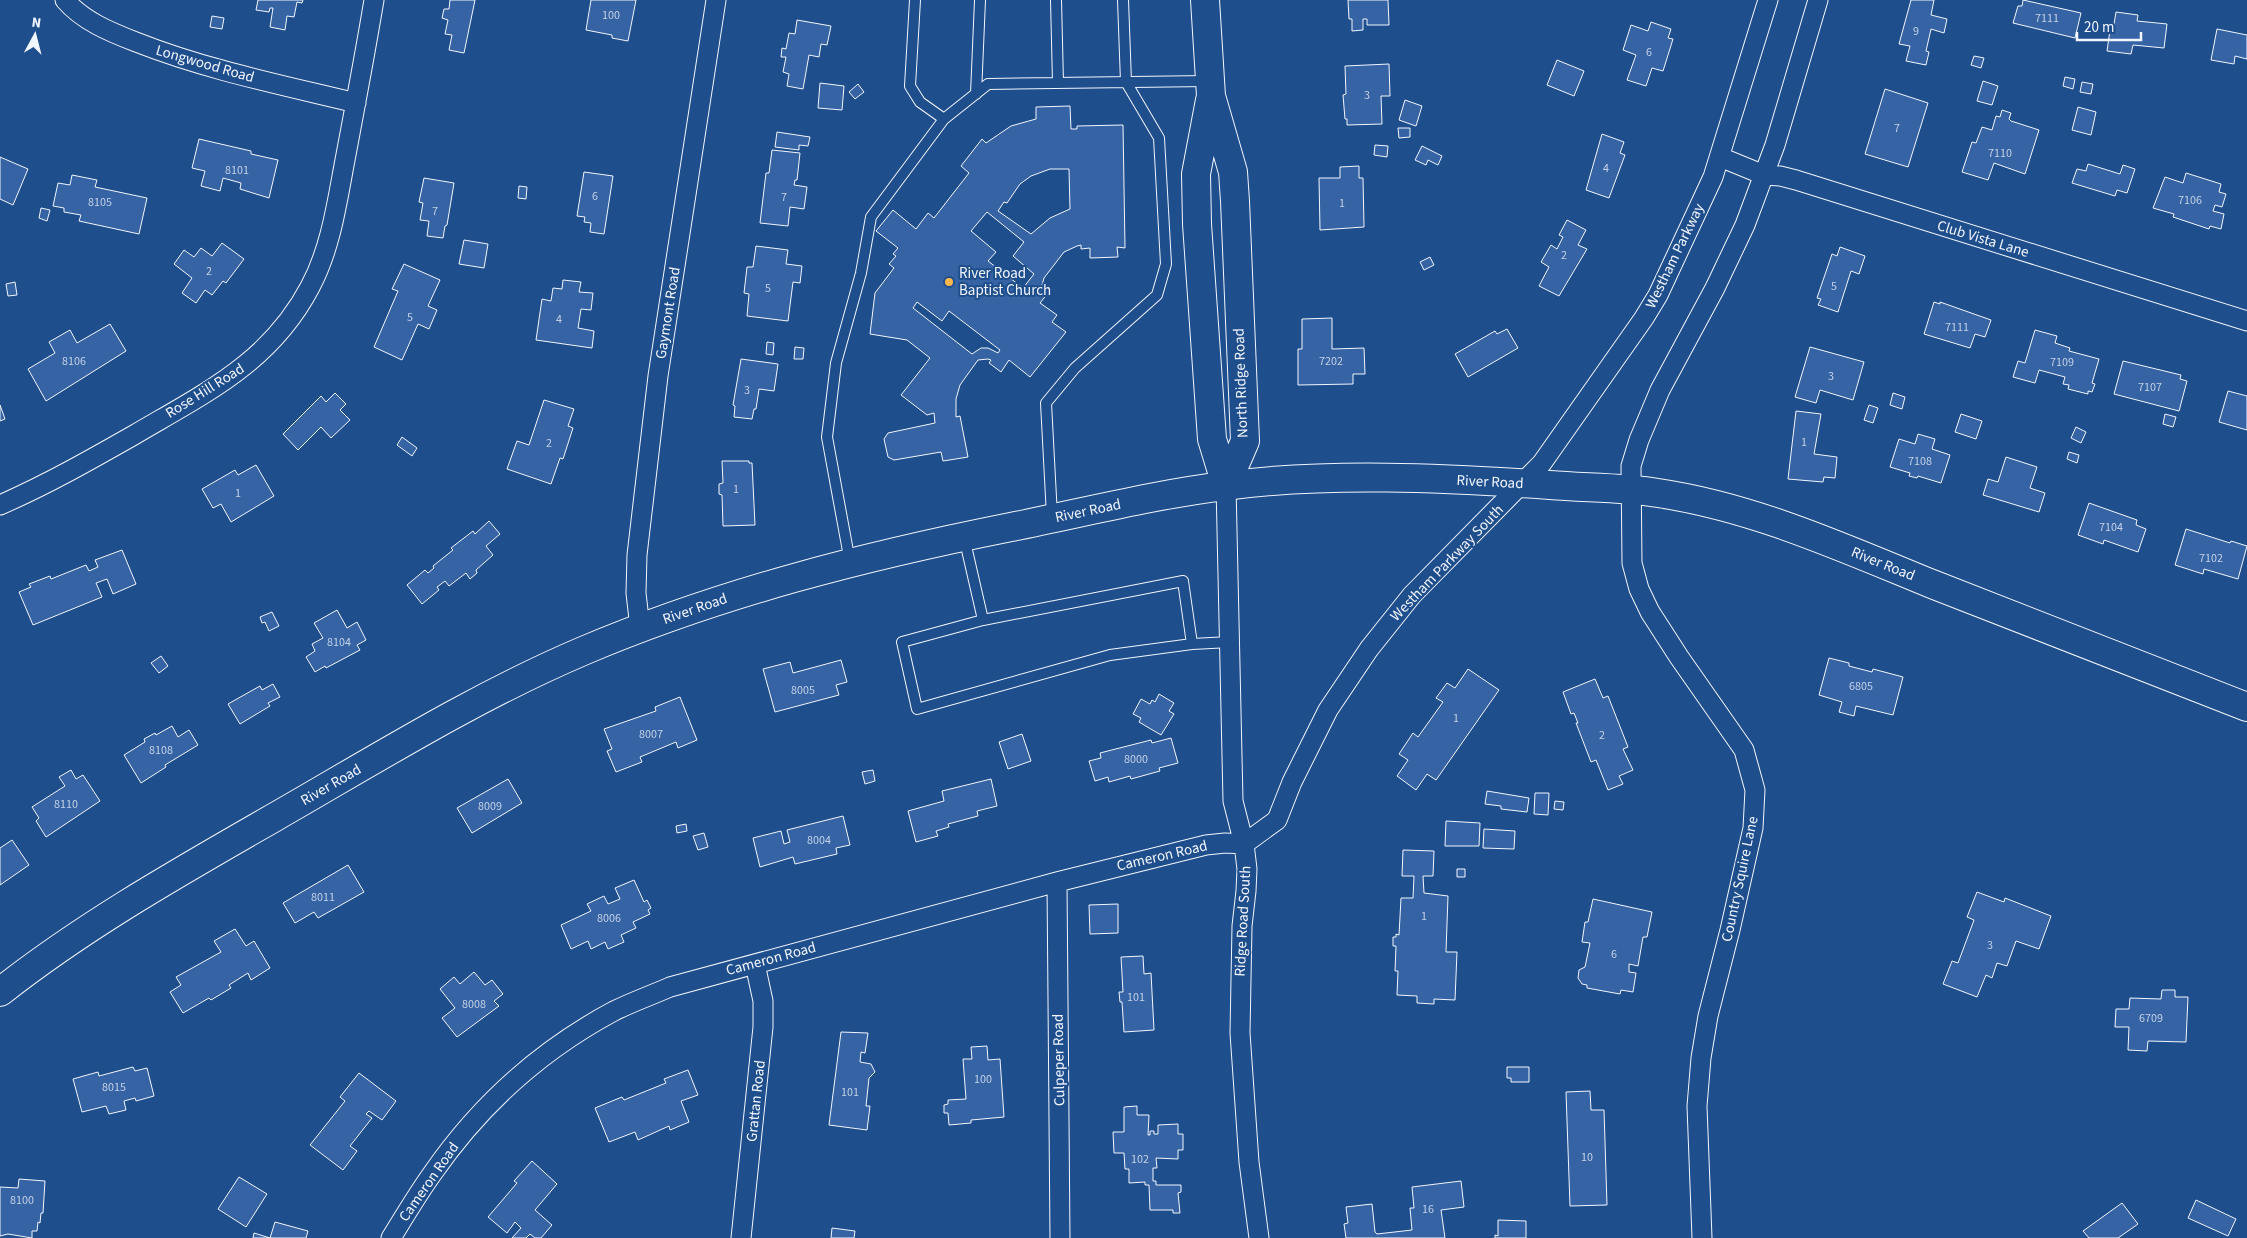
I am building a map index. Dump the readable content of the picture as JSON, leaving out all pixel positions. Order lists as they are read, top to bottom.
{
  "streets": {
    "main road": ["North Ridge Road", "River Road"],
    "street": [
      "Longwood Road",
      "Club Vista Lane",
      "Westham Parkway",
      "Gaymont Road",
      "Rose Hill Road",
      "Westham Parkway South",
      "Cameron Road",
      "Country Squire Lane",
      "Ridge Road South",
      "Culpeper Road",
      "Grattan Road"
    ]
  },
  "crossings": [
    ["Longwood Road", "Rose Hill Road"],
    ["Club Vista Lane", "Westham Parkway"],
    ["Westham Parkway", "River Road"],
    ["Westham Parkway", "Westham Parkway South"],
    ["Gaymont Road", "River Road"],
    ["North Ridge Road", "River Road"],
    ["North Ridge Road", "Ridge Road South"],
    ["River Road", "Westham Parkway South"],
    ["River Road", "Country Squire Lane"],
    ["River Road", "Ridge Road South"],
    ["Westham Parkway South", "Cameron Road"],
    ["Westham Parkway South", "Ridge Road South"],
    ["Cameron Road", "Ridge Road South"],
    ["Cameron Road", "Culpeper Road"],
    ["Cameron Road", "Grattan Road"]
  ],
  "places": ["River Road Baptist Church"],
  "house_numbers": [
    "100",
    "7111",
    "9",
    "6",
    "3",
    "7",
    "7110",
    "4",
    "8101",
    "6",
    "7",
    "7106",
    "8105",
    "1",
    "7",
    "2",
    "2",
    "5",
    "5",
    "5",
    "4",
    "7111",
    "8106",
    "7202",
    "7109",
    "3",
    "7107",
    "3",
    "1",
    "2",
    "7108",
    "1",
    "1",
    "7104",
    "7102",
    "8104",
    "6805",
    "8005",
    "1",
    "8007",
    "2",
    "8108",
    "8000",
    "8110",
    "8009",
    "8004",
    "8011",
    "1",
    "8006",
    "3",
    "6",
    "101",
    "8008",
    "6709",
    "100",
    "8015",
    "101",
    "10",
    "102",
    "8100",
    "16"
  ],
  "scale_bar": "20 m",
  "north": "top"
}
